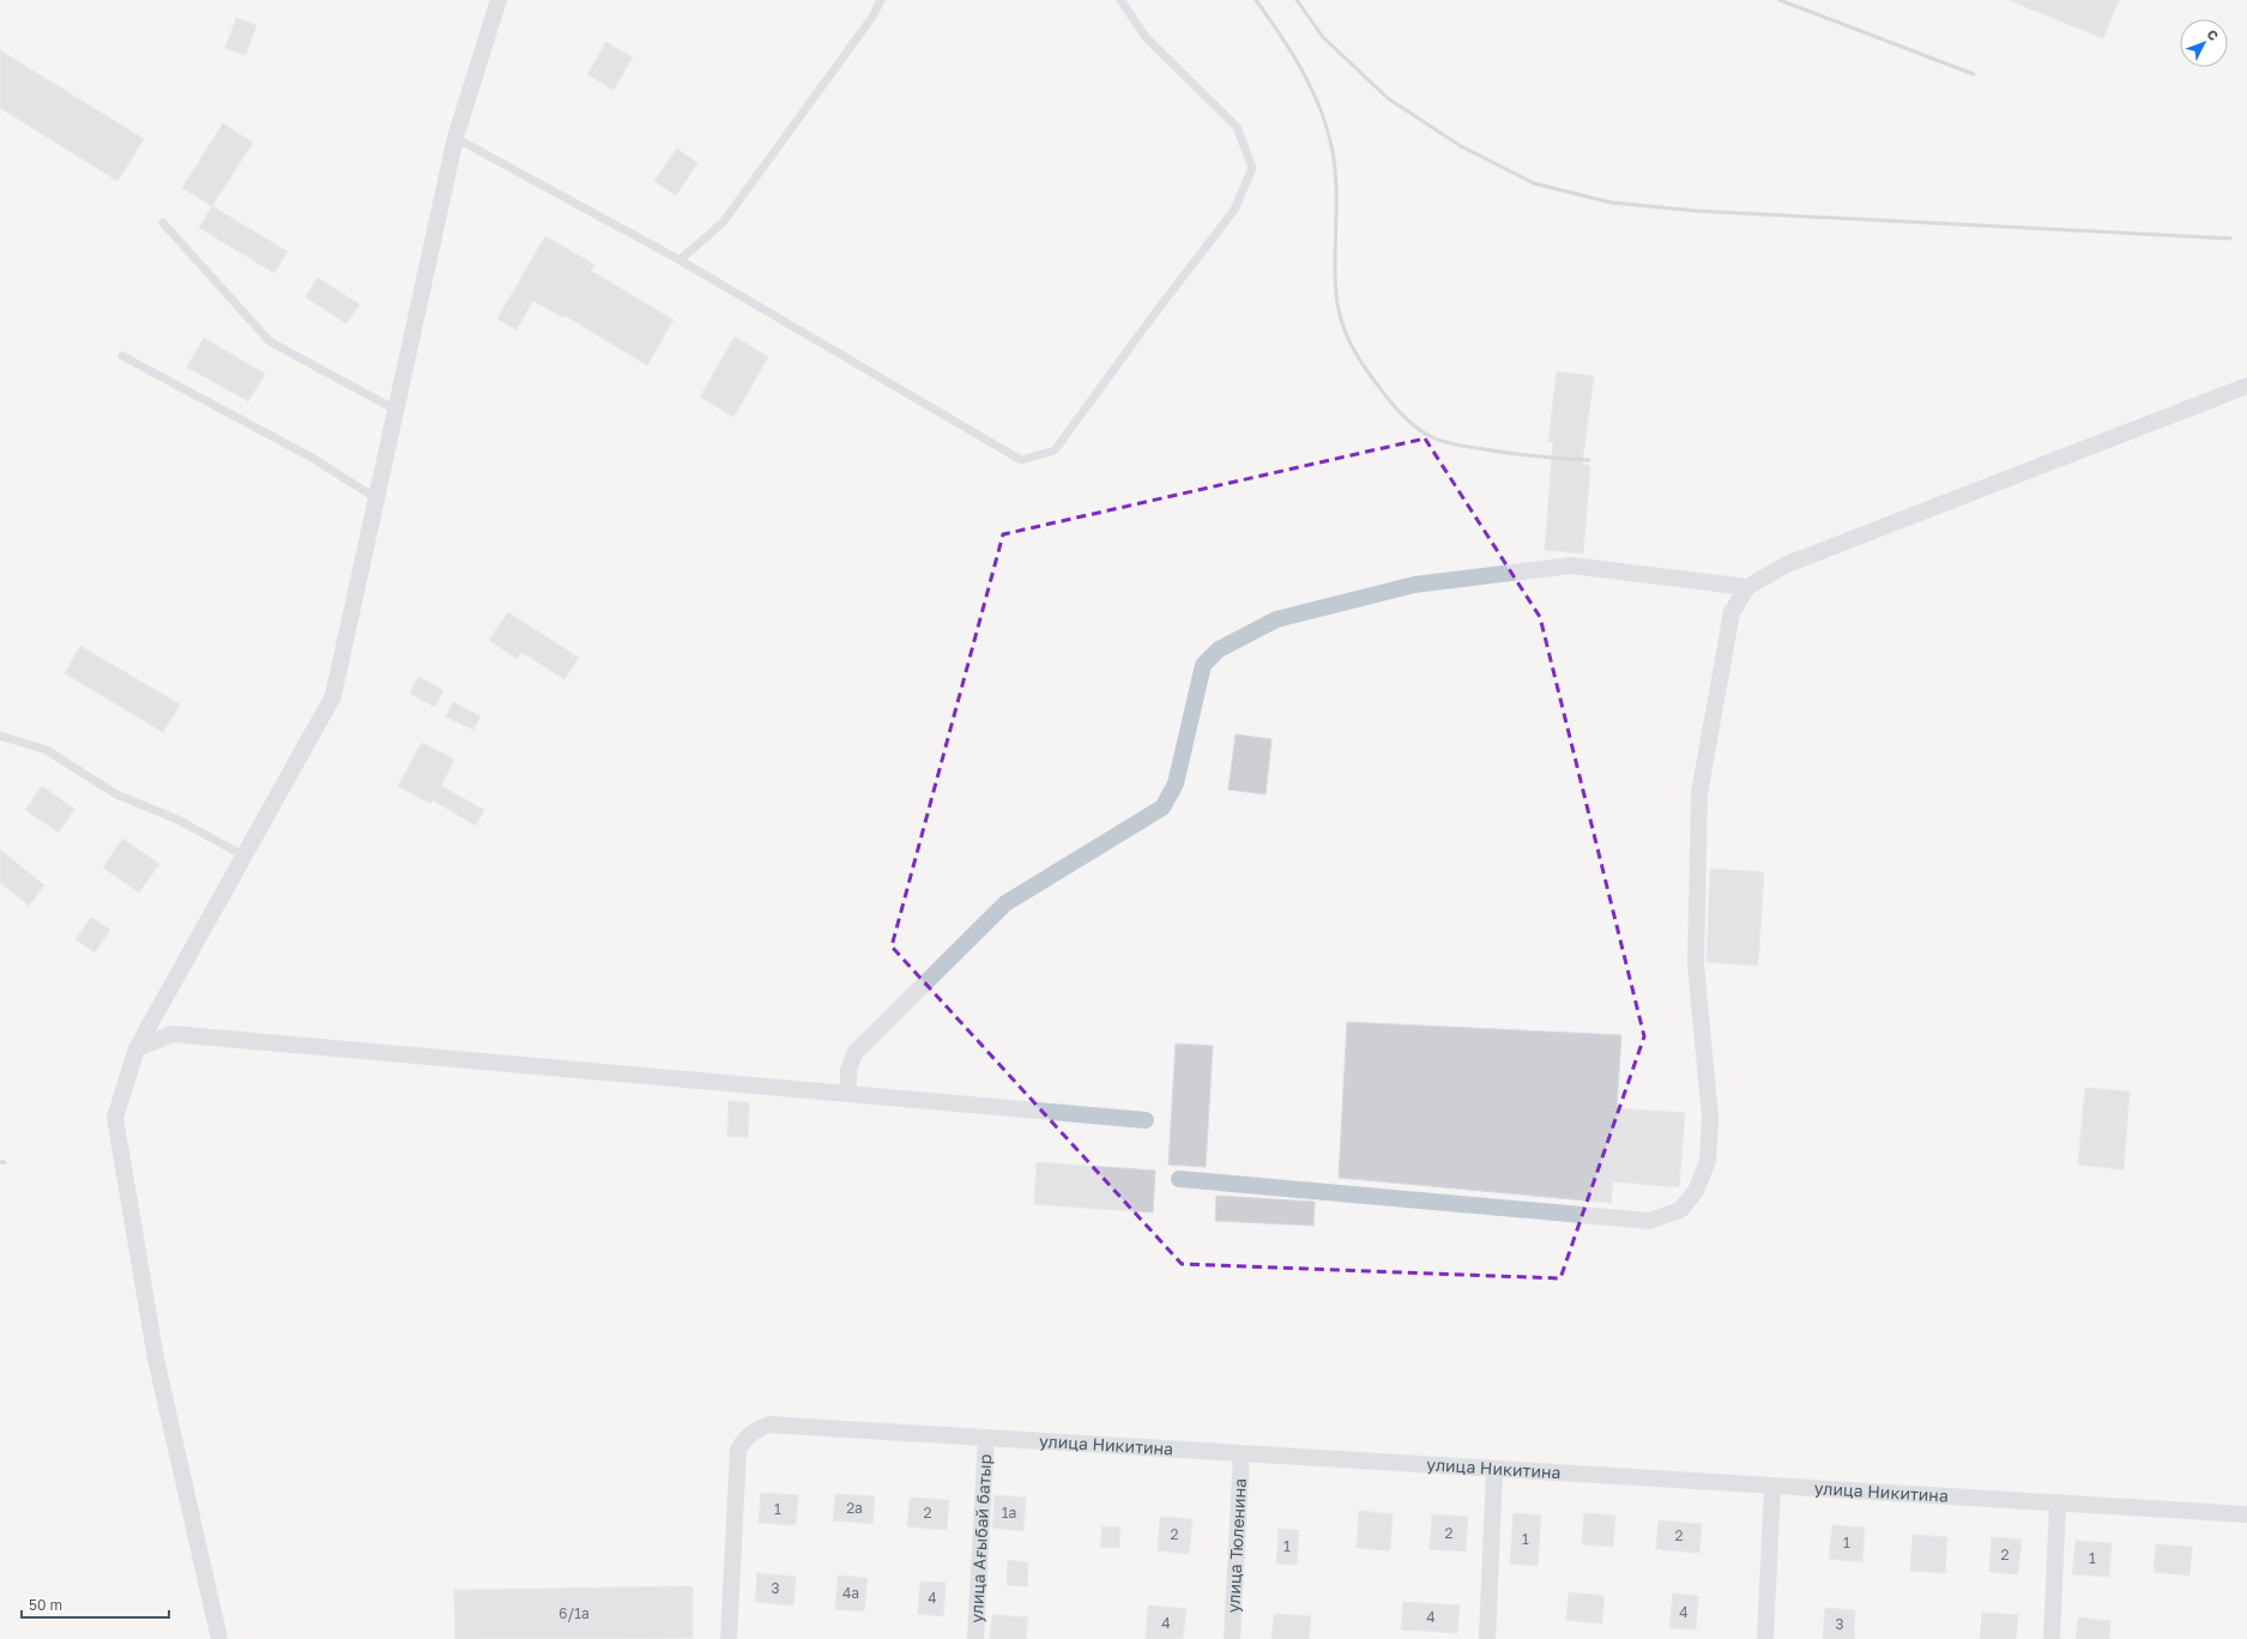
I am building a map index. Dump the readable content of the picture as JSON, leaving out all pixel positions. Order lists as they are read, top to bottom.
{
  "streets": {
    "street": ["улица Никитина", "улица Ағыбай батыр", "улица Тюленина"]
  },
  "crossings": [
    ["улица Никитина", "улица Ағыбай батыр"],
    ["улица Никитина", "улица Тюленина"]
  ],
  "house_numbers": [
    "2а",
    "1",
    "2",
    "1а",
    "2",
    "2",
    "2",
    "1",
    "1",
    "1",
    "2",
    "1",
    "3",
    "4а",
    "4",
    "4",
    "6/1а",
    "4",
    "4",
    "3"
  ],
  "scale_bar": "50 m",
  "north": "top right"
}
